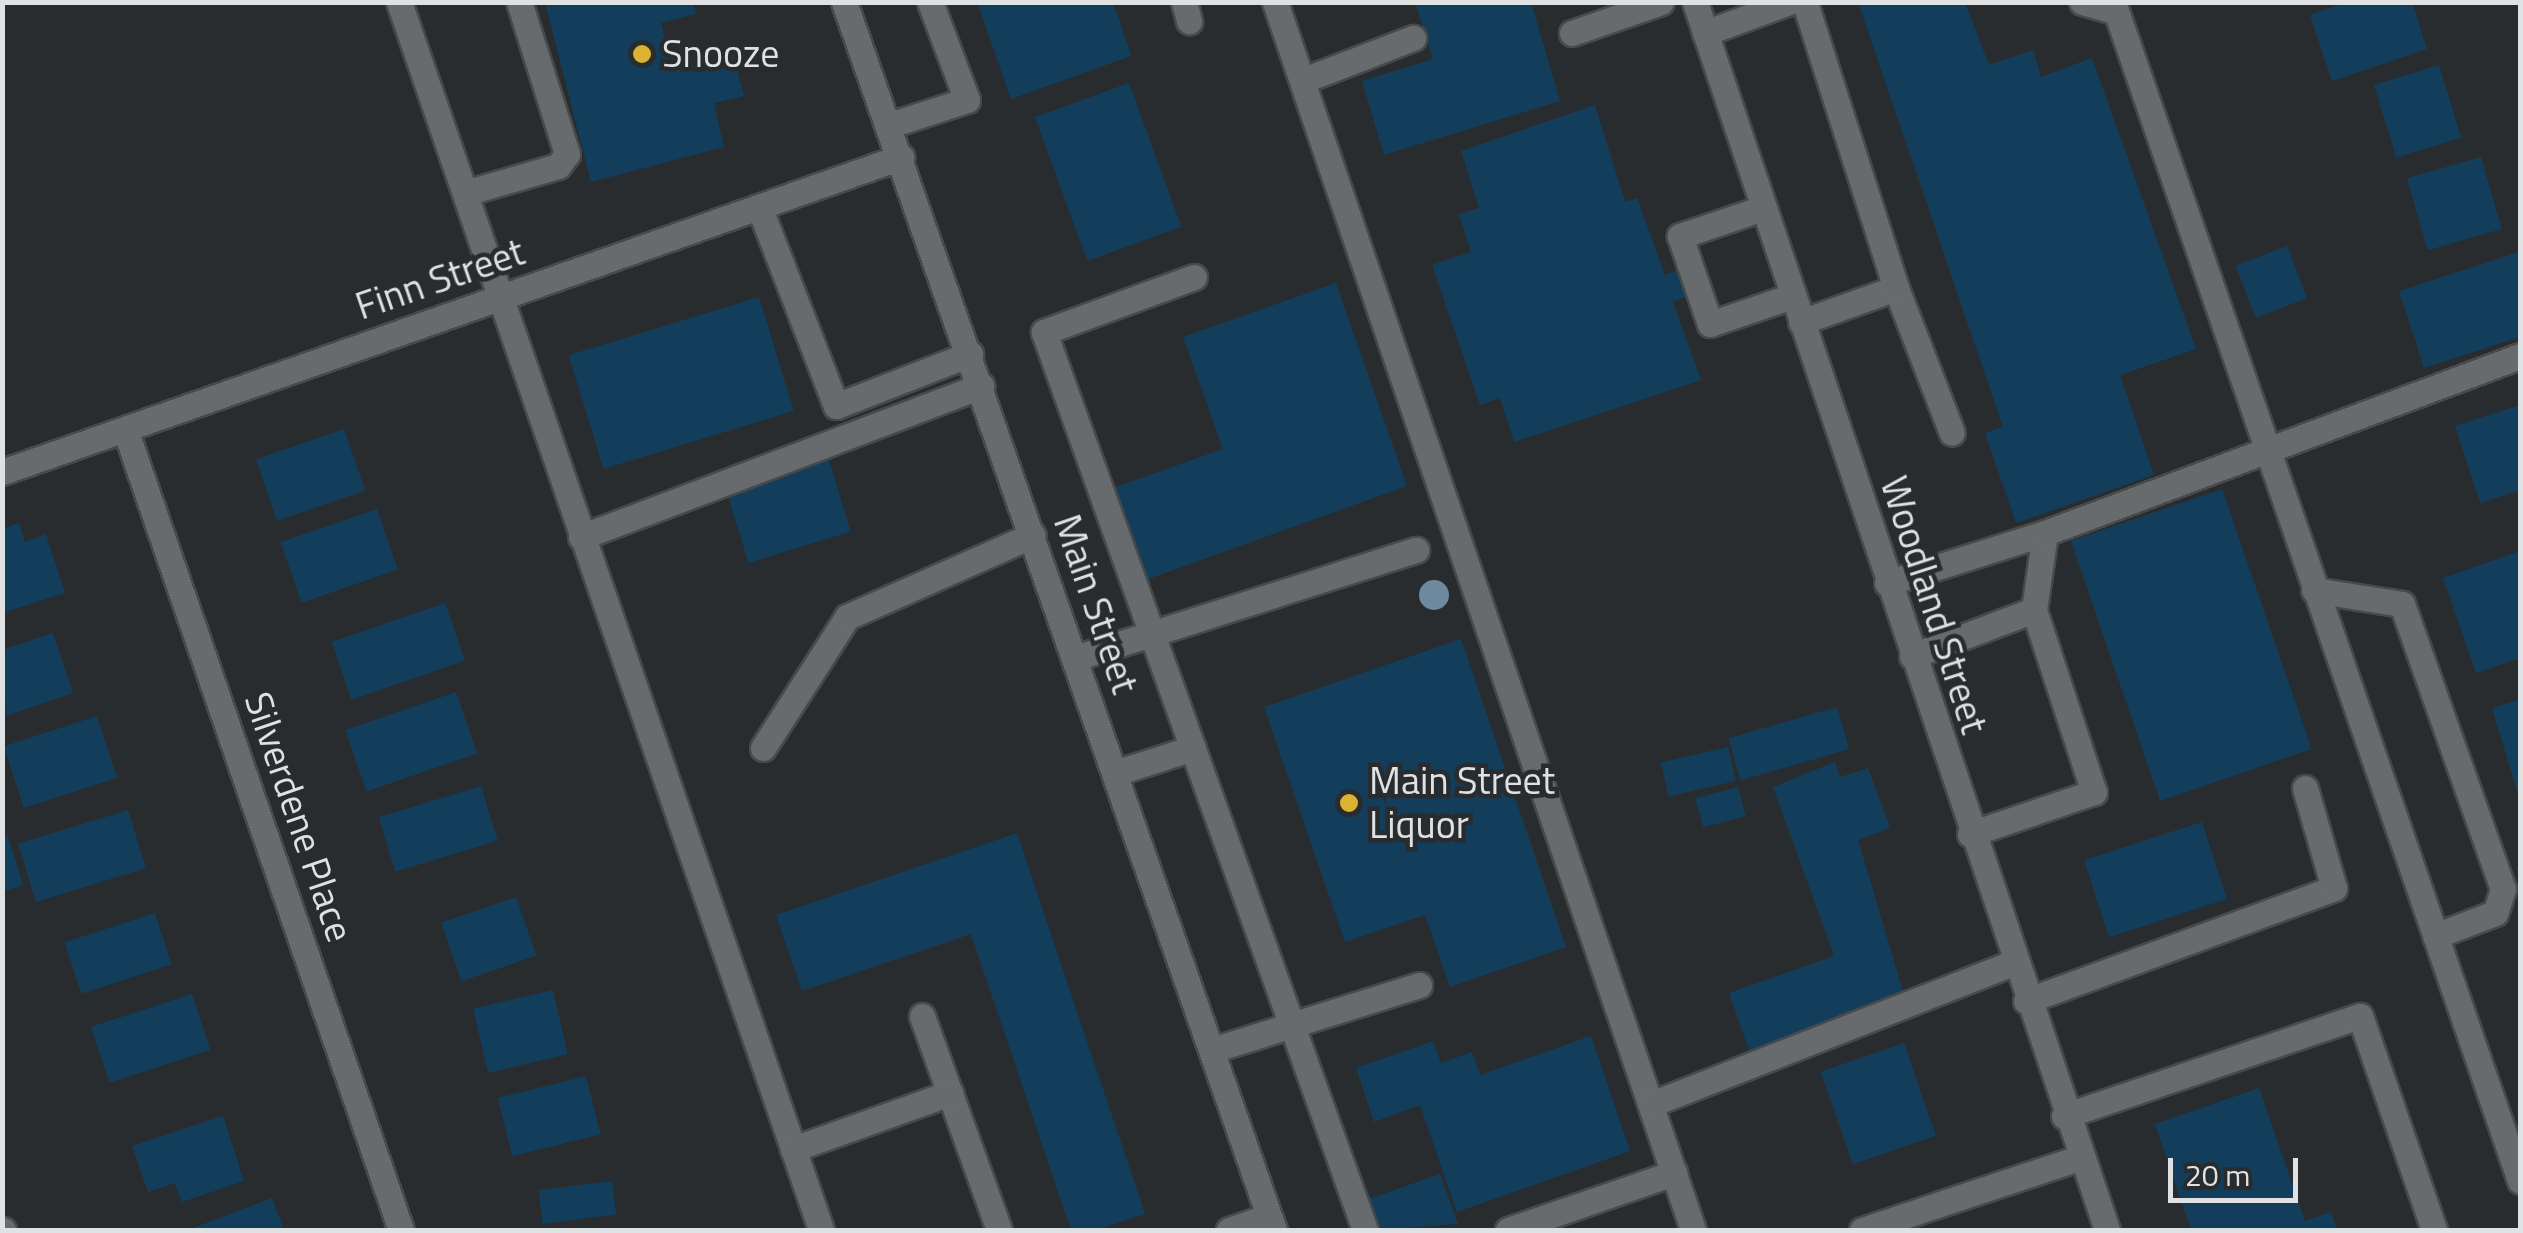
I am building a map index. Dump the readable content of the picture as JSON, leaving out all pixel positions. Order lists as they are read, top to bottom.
{
  "streets": {
    "street": [
      "Finn Street",
      "Main Street",
      "Woodland Street",
      "Silverdene Place"
    ]
  },
  "crossings": [
    ["Finn Street", "Main Street"],
    ["Finn Street", "Silverdene Place"]
  ],
  "places": ["Snooze", "Main Street Liquor"],
  "scale_bar": "20 m"
}
